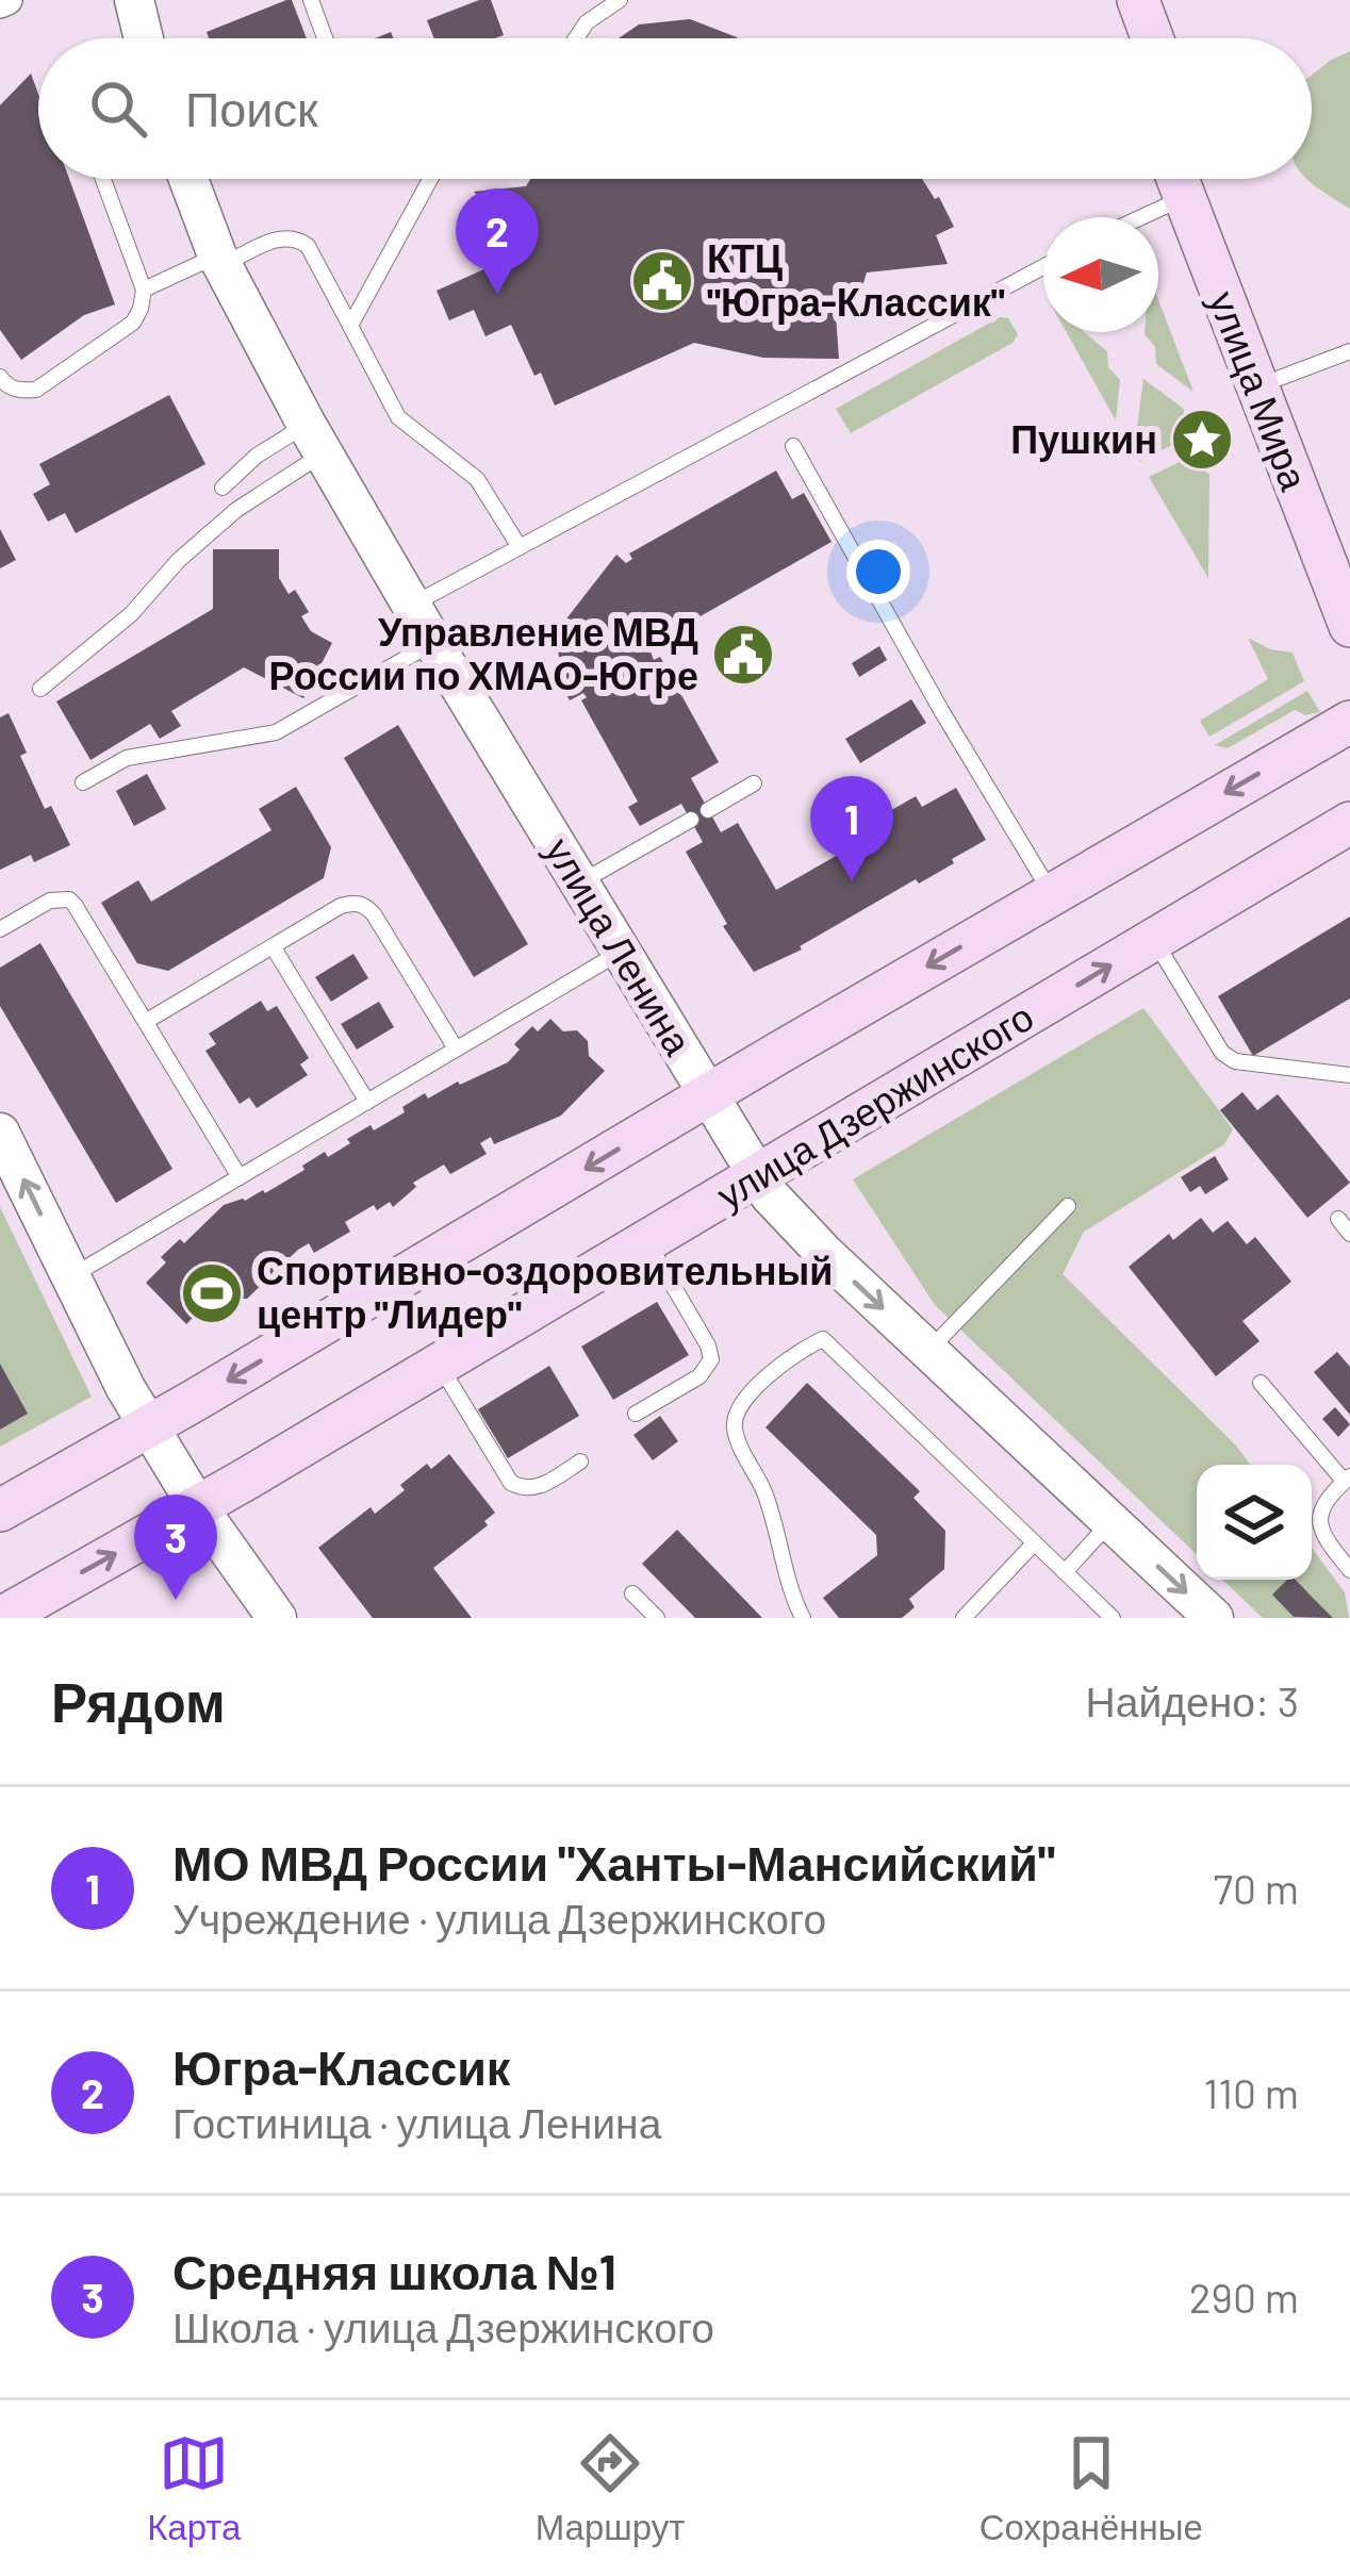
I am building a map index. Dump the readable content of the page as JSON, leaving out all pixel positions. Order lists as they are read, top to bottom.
{
  "streets": {
    "main road": ["улица Мира", "улица Дзержинского"],
    "street": ["улица Ленина"]
  },
  "crossings": [
    ["улица Ленина", "улица Дзержинского"]
  ],
  "places": {
    "public building": ["КТЦ \"Югра-Классик\"", "Управление МВД России по ХМАО-Югре"],
    "place": ["Пушкин"],
    "sports": ["Спортивно-оздоровительный центр \"Лидер\""]
  },
  "north": "left",
  "page": {
    "search": "Поиск",
    "pins": ["2", "1", "3"],
    "heading": ["Рядом", "Найдено: 3"],
    "list": [
      {
        "mark": "1",
        "name": "МО МВД России \"Ханты-Мансийский\"",
        "note": "Учреждение · улица Дзержинского",
        "value": "70 m"
      },
      {
        "mark": "2",
        "name": "Югра-Классик",
        "note": "Гостиница · улица Ленина",
        "value": "110 m"
      },
      {
        "mark": "3",
        "name": "Средняя школа №1",
        "note": "Школа · улица Дзержинского",
        "value": "290 m"
      }
    ],
    "nav": ["Карта", "Маршрут", "Сохранённые"]
  }
}
